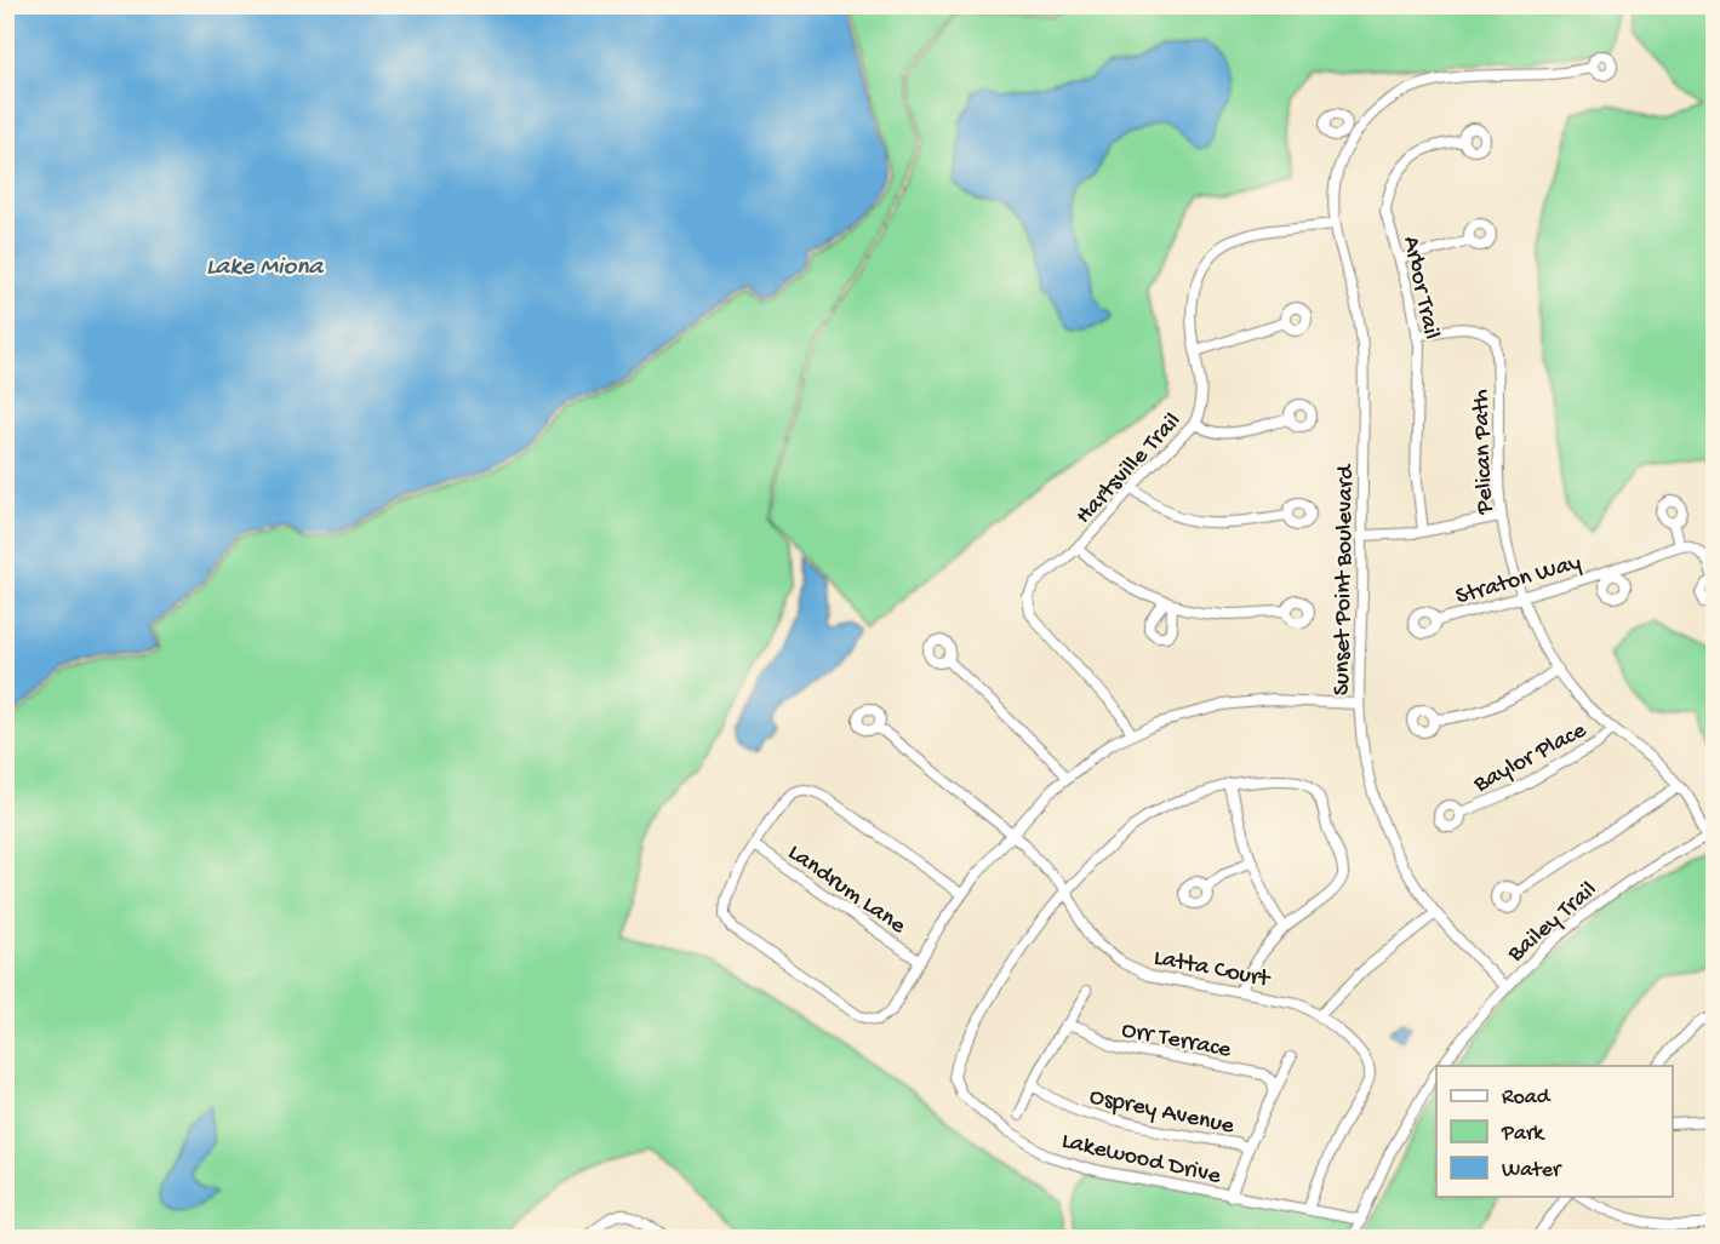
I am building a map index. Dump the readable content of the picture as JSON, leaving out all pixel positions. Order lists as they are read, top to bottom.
{
  "streets": {
    "street": [
      "Arbor Trail",
      "Pelican Path",
      "Hartsville Trail",
      "Straton Way",
      "Sunset Point Boulevard",
      "Baylor Place",
      "Landrum Lane",
      "Bailey Trail",
      "Latta Court",
      "Orr Terrace",
      "Osprey Avenue",
      "Lakewood Drive"
    ]
  },
  "crossings": [
    ["Arbor Trail", "Pelican Path"],
    ["Pelican Path", "Straton Way"],
    ["Pelican Path", "Baylor Place"],
    ["Pelican Path", "Bailey Trail"],
    ["Hartsville Trail", "Sunset Point Boulevard"],
    ["Sunset Point Boulevard", "Bailey Trail"],
    ["Bailey Trail", "Lakewood Drive"],
    ["Latta Court", "Lakewood Drive"]
  ],
  "water": ["Lake Miona"],
  "legend": ["Road", "Park", "Water"]
}
